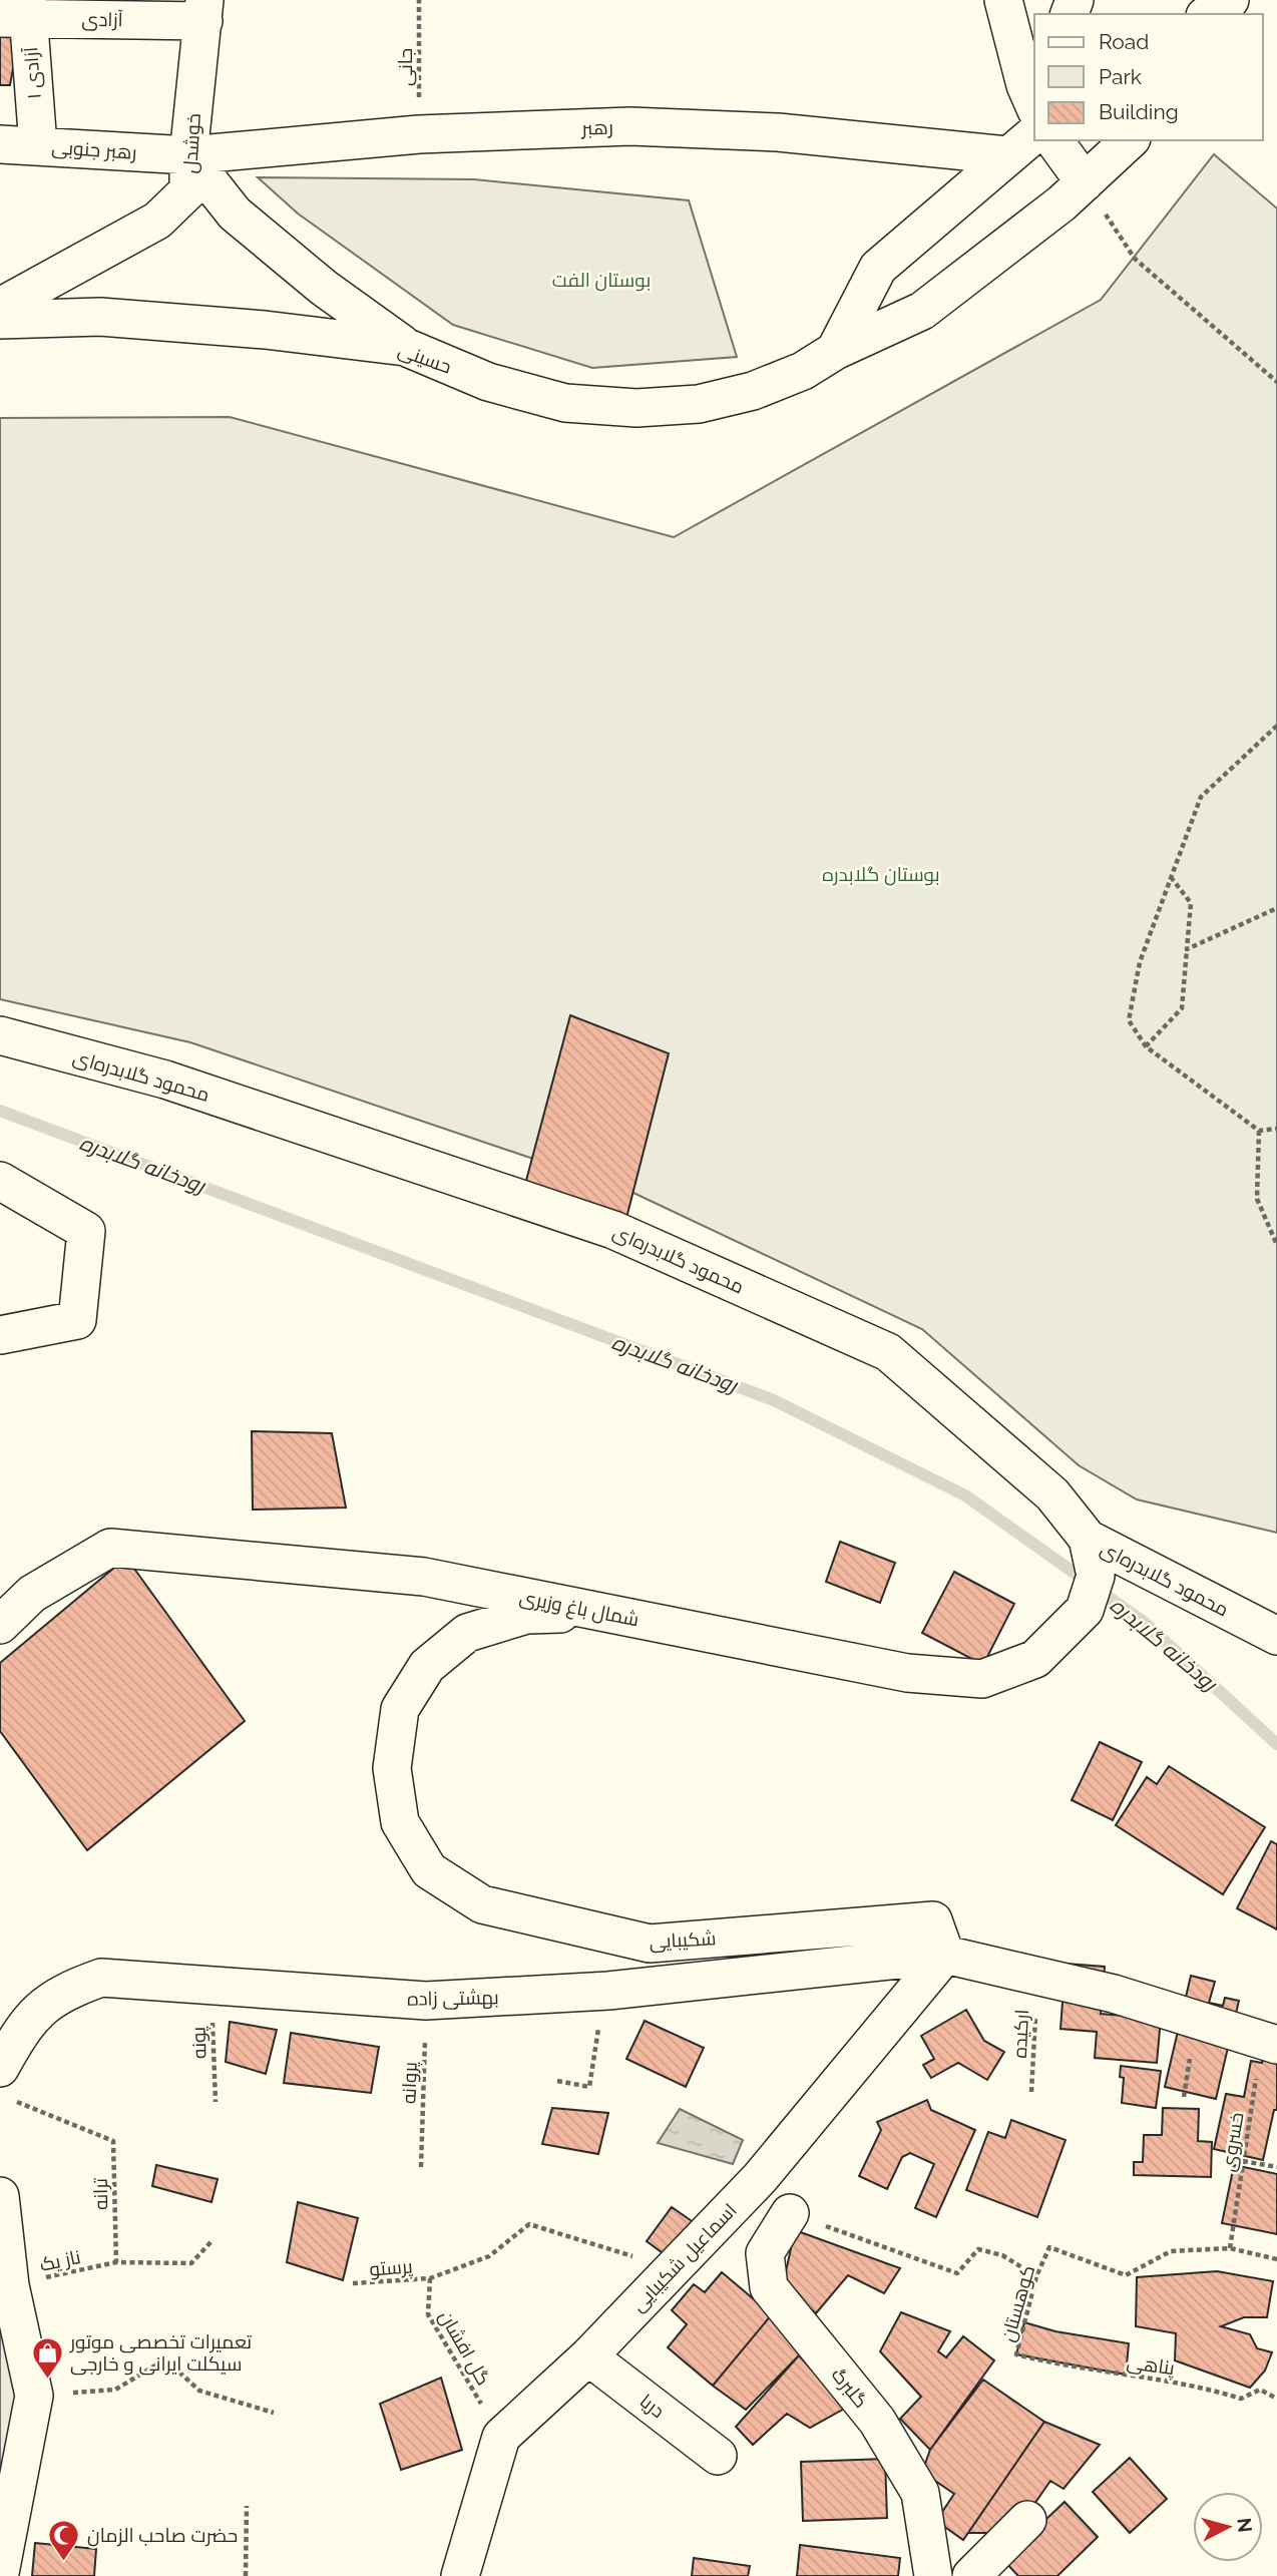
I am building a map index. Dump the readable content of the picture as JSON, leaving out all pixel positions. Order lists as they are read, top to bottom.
{
  "streets": {
    "street": [
      "آزادی",
      "آزادی ۱",
      "رهبر",
      "خوشدل",
      "رهبر جنوبی",
      "حسینی",
      "محمود گلابدره‌ای",
      "شمال باغ وزیری",
      "شکیبایی",
      "بهشتی زاده",
      "اسماعیل شکیبایی",
      "گلبرگ",
      "دریا"
    ],
    "path": [
      "جانی",
      "ارکیده",
      "پونه",
      "پروانه",
      "خسروی",
      "ترانه",
      "ناز یک",
      "پرستو",
      "کوهستان",
      "گل افشان",
      "پناهی"
    ]
  },
  "crossings": [
    ["آزادی", "آزادی ۱"],
    ["آزادی", "خوشدل"],
    ["جانی", "رهبر"],
    ["آزادی ۱", "رهبر جنوبی"],
    ["رهبر", "خوشدل"],
    ["رهبر", "رهبر جنوبی"],
    ["خوشدل", "رهبر جنوبی"],
    ["محمود گلابدره‌ای", "شمال باغ وزیری"],
    ["شمال باغ وزیری", "شکیبایی"],
    ["شکیبایی", "بهشتی زاده"],
    ["شکیبایی", "اسماعیل شکیبایی"],
    ["بهشتی زاده", "پونه"],
    ["بهشتی زاده", "پروانه"],
    ["بهشتی زاده", "ترانه"],
    ["بهشتی زاده", "اسماعیل شکیبایی"],
    ["خسروی", "کوهستان"],
    ["ترانه", "ناز یک"],
    ["اسماعیل شکیبایی", "گل افشان"],
    ["اسماعیل شکیبایی", "دریا"],
    ["پرستو", "گل افشان"],
    ["کوهستان", "پناهی"]
  ],
  "water": ["رودخانه گلابدره"],
  "parks": ["بوستان الفت", "بوستان گلابدره"],
  "places": {
    "shop": ["تعمیرات تخصصی موتور سیکلت ایرانی و خارجی"],
    "mosque": ["حضرت صاحب الزمان"]
  },
  "legend": ["Road", "Park", "Building"],
  "north": "right"
}
